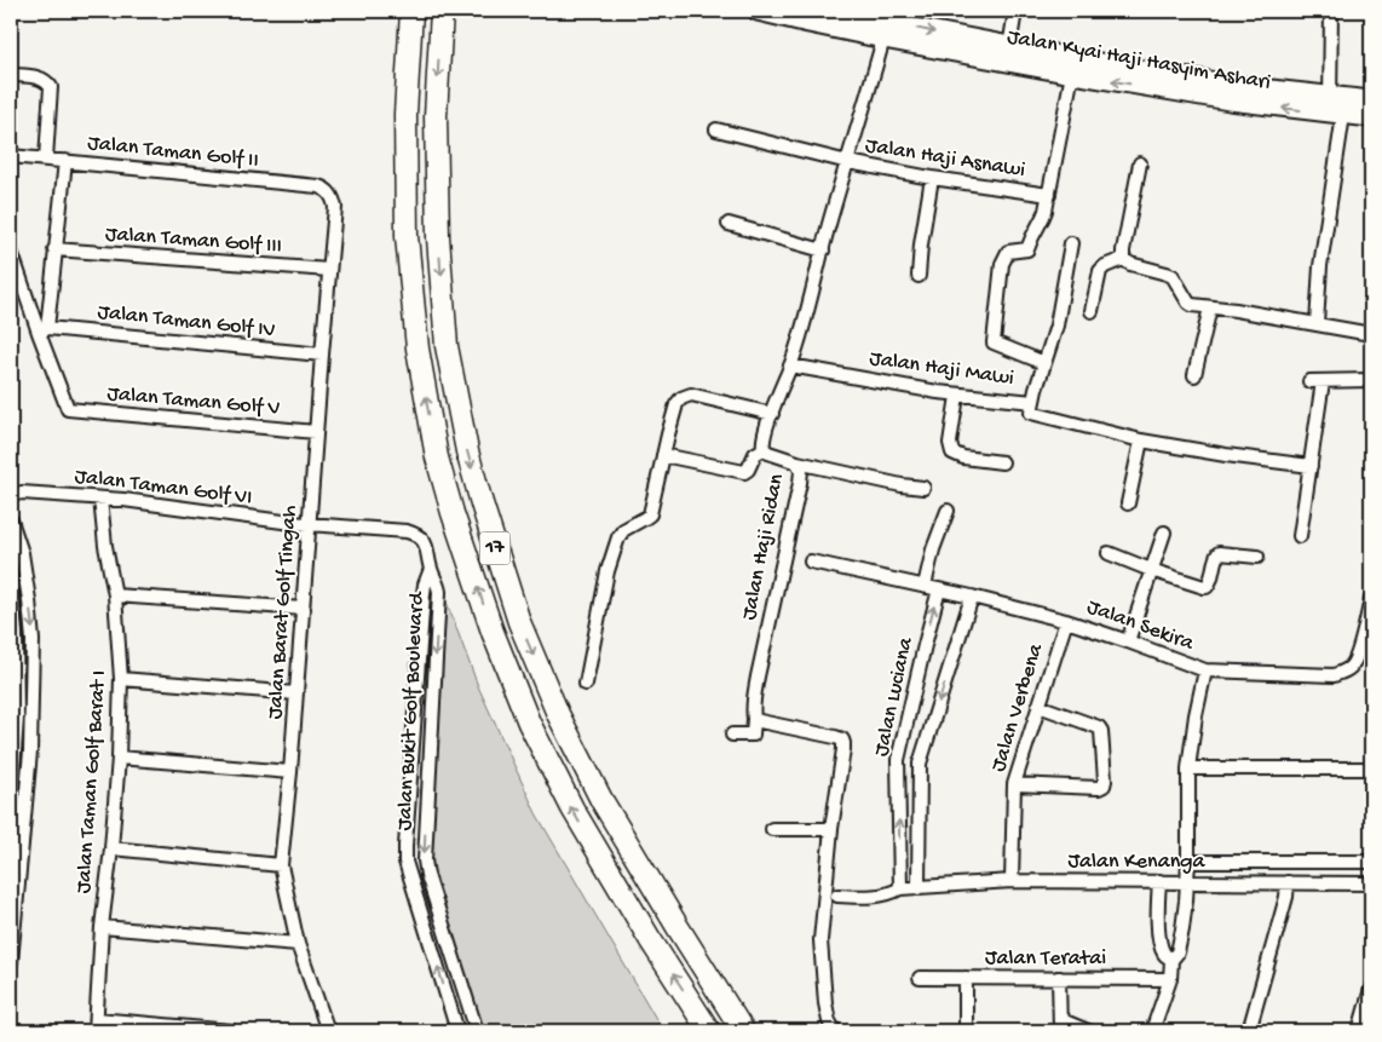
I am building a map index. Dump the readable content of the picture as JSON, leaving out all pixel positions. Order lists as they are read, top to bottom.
{
  "streets": {
    "highway": ["17"],
    "main road": ["Jalan Kyai Haji Hasyim Ashari"],
    "street": [
      "Jalan Taman Golf II",
      "Jalan Haji Asnawi",
      "Jalan Taman Golf III",
      "Jalan Taman Golf IV",
      "Jalan Haji Mawi",
      "Jalan Taman Golf V",
      "Jalan Taman Golf VI",
      "Jalan Haji Ridan",
      "Jalan Barat Golf Tingah",
      "Jalan Sekira",
      "Jalan Luciana",
      "Jalan Verbena",
      "Jalan Bukit Golf Boulevard",
      "Jalan Taman Golf Barat I",
      "Jalan Kenanga",
      "Jalan Teratai"
    ]
  },
  "crossings": [
    ["Jalan Kyai Haji Hasyim Ashari", "Jalan Haji Asnawi"],
    ["Jalan Kyai Haji Hasyim Ashari", "Jalan Haji Ridan"],
    ["Jalan Taman Golf II", "Jalan Barat Golf Tingah"],
    ["Jalan Haji Asnawi", "Jalan Haji Ridan"],
    ["Jalan Taman Golf III", "Jalan Barat Golf Tingah"],
    ["Jalan Taman Golf IV", "Jalan Taman Golf V"],
    ["Jalan Taman Golf IV", "Jalan Barat Golf Tingah"],
    ["Jalan Haji Mawi", "Jalan Haji Ridan"],
    ["Jalan Taman Golf V", "Jalan Barat Golf Tingah"],
    ["Jalan Taman Golf VI", "Jalan Barat Golf Tingah"],
    ["Jalan Taman Golf VI", "Jalan Bukit Golf Boulevard"],
    ["Jalan Taman Golf VI", "Jalan Taman Golf Barat I"],
    ["Jalan Sekira", "Jalan Luciana"],
    ["Jalan Sekira", "Jalan Verbena"],
    ["Jalan Luciana", "Jalan Kenanga"],
    ["Jalan Verbena", "Jalan Kenanga"]
  ]
}
